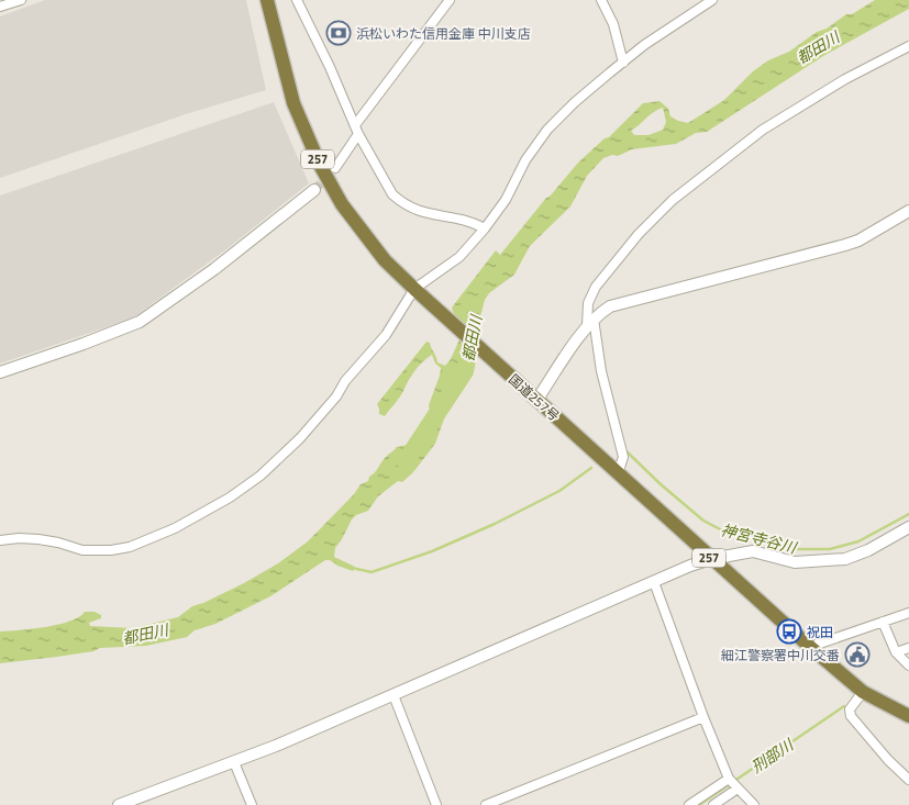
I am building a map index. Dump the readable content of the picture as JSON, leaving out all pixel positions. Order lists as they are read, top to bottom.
{
  "streets": {
    "highway": ["257", "国道257号"]
  },
  "water": ["都田川", "神宮寺谷川", "刑部川"],
  "places": {
    "bank": ["浜松いわた信用金庫 中川支店"],
    "bus stop": ["祝田"],
    "public building": ["細江警察署中川交番"]
  }
}
